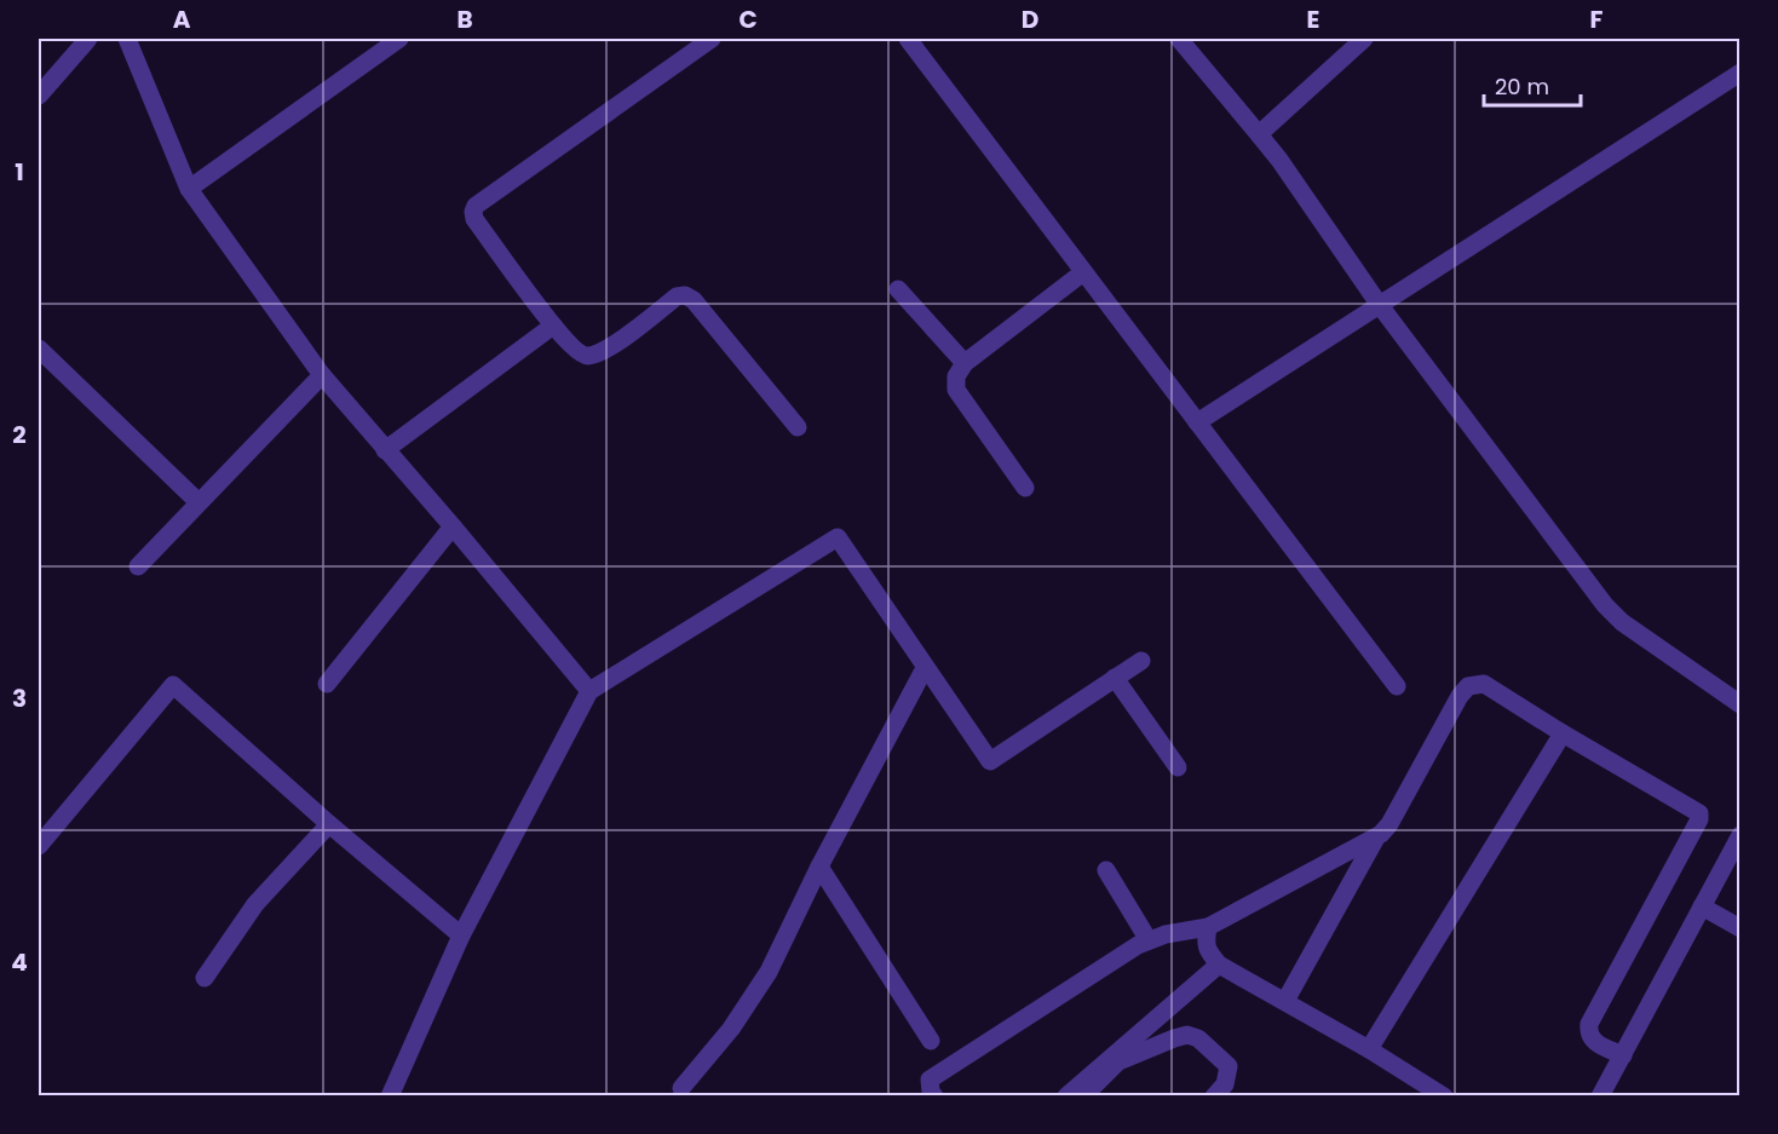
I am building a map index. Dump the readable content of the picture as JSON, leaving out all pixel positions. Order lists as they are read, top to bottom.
{
  "scale_bar": "20 m",
  "grid": {
    "columns": [
      "A",
      "B",
      "C",
      "D",
      "E",
      "F"
    ],
    "rows": [
      "1",
      "2",
      "3",
      "4"
    ]
  }
}
